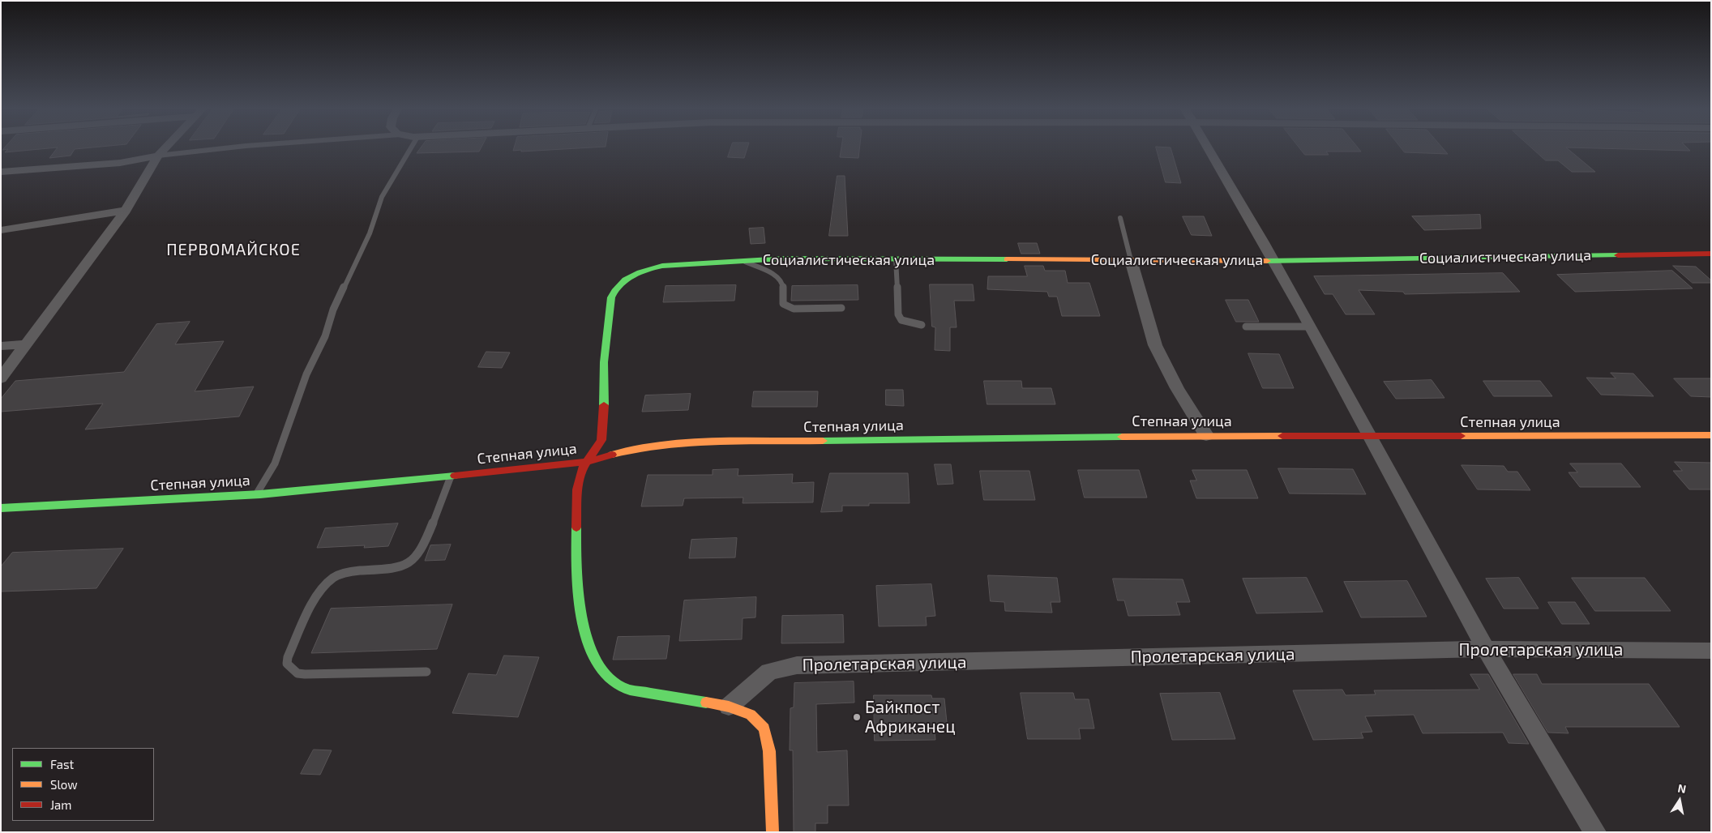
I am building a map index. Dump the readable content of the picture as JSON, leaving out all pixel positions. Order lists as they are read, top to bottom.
{
  "streets": {
    "street": ["Социалистическая улица", "Степная улица", "Пролетарская улица"]
  },
  "crossings": [
    ["Социалистическая улица", "Степная улица"],
    ["Социалистическая улица", "Пролетарская улица"]
  ],
  "districts": ["ПЕРВОМАЙСКОЕ"],
  "places": ["Байкпост Африканец"],
  "legend": ["Fast", "Slow", "Jam"],
  "north": "top"
}
